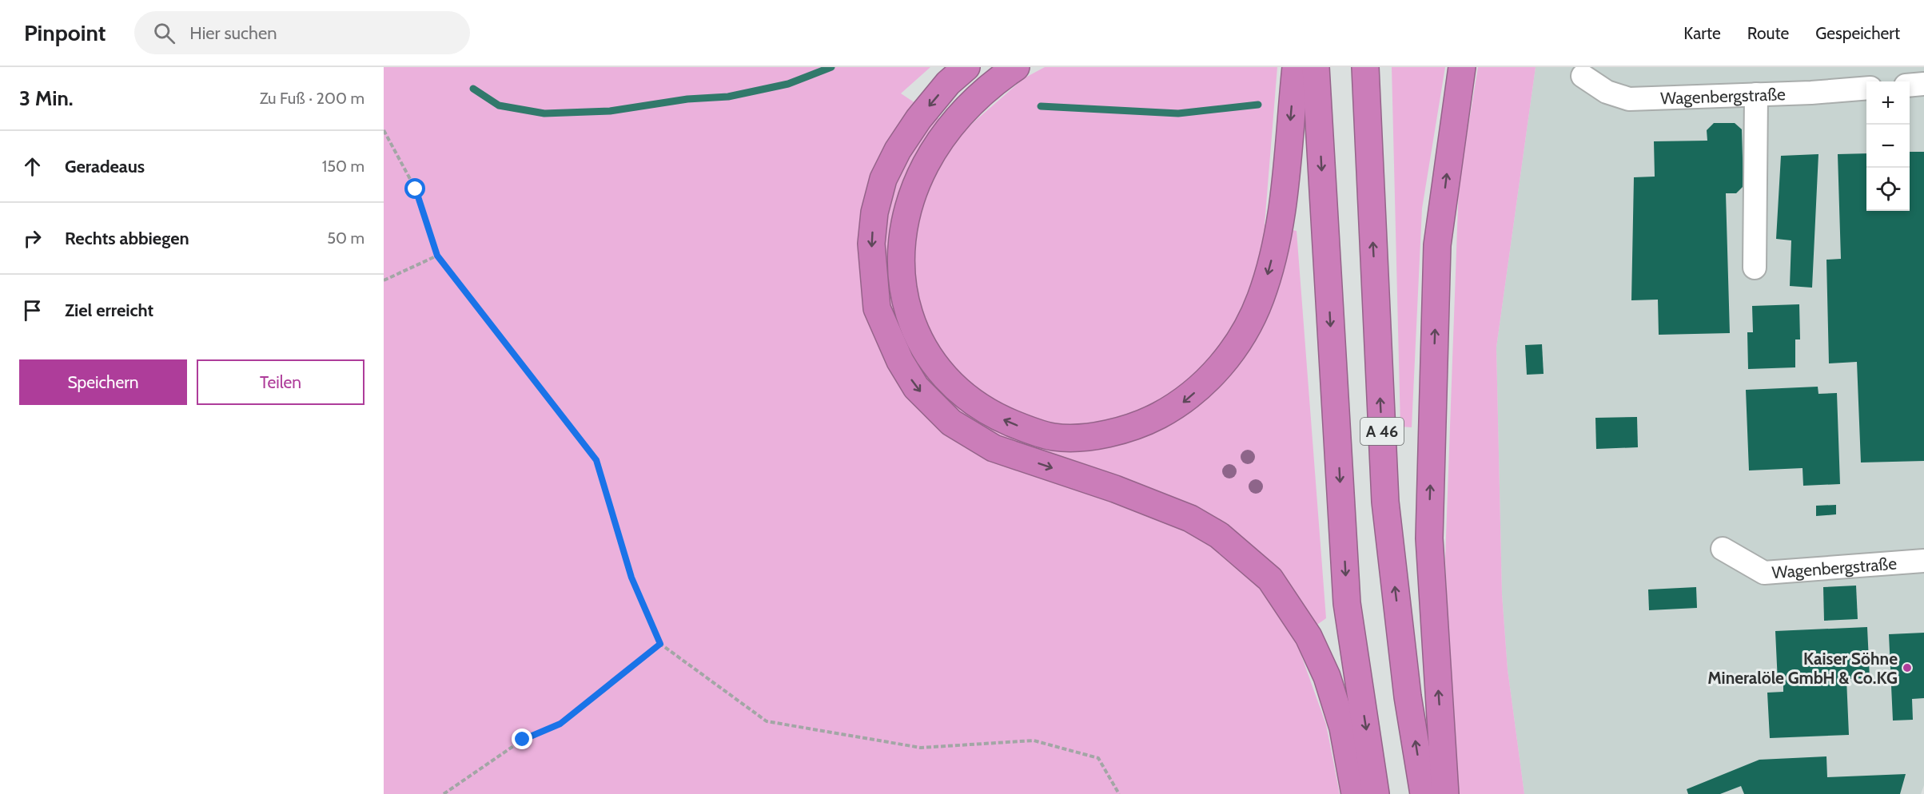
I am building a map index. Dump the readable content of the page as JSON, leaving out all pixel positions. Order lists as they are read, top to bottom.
{
  "streets": {
    "highway": ["A 46"],
    "street": ["Wagenbergstraße"]
  },
  "places": ["Kaiser Söhne Mineralöle GmbH & Co.KG"],
  "page": {
    "header": "Pinpoint",
    "search": "Hier suchen",
    "nav": ["Karte", "Route", "Gespeichert"],
    "heading": ["3 Min.", "Zu Fuß · 200 m"],
    "map_buttons": ["+", "−"],
    "list": [
      ["Geradeaus", "150 m"],
      ["Rechts abbiegen", "50 m"],
      "Ziel erreicht"
    ],
    "buttons": ["Speichern", "Teilen"]
  }
}
